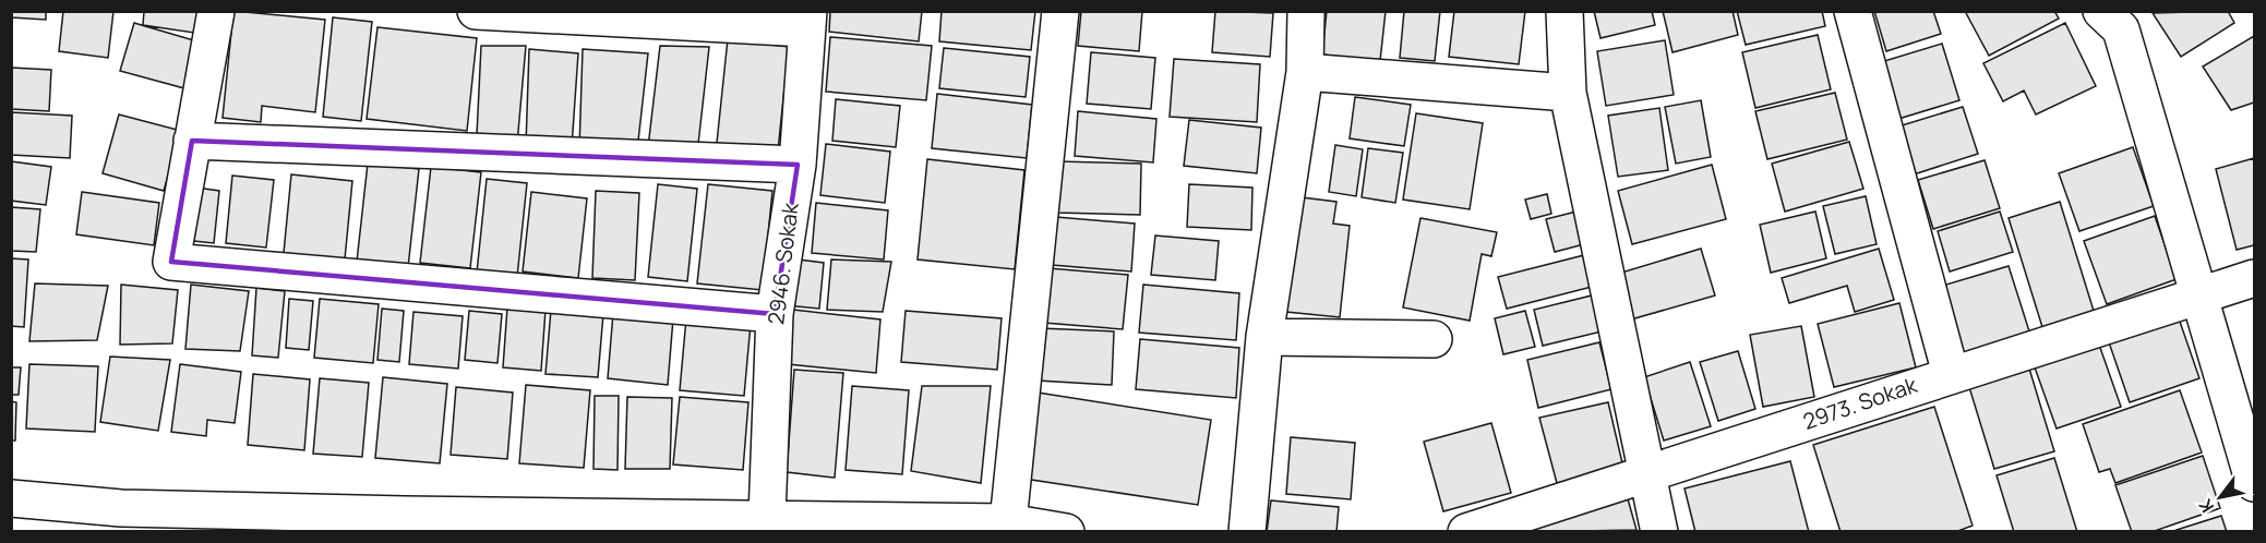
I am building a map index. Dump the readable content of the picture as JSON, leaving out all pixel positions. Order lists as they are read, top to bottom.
{
  "streets": {
    "street": ["2946. Sokak", "2973. Sokak"]
  },
  "north": "bottom left"
}
